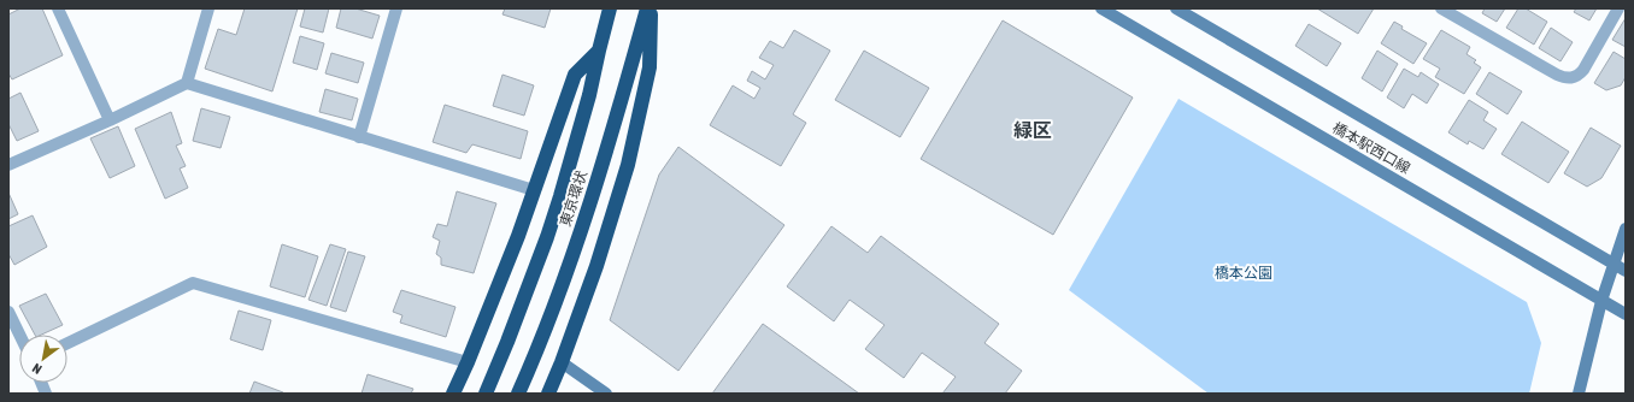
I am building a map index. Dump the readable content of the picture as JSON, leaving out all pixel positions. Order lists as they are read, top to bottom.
{
  "streets": {
    "highway": ["東京環状"],
    "street": ["橋本駅西口線"]
  },
  "districts": ["緑区"],
  "parks": ["橋本公園"],
  "north": "bottom left"
}
